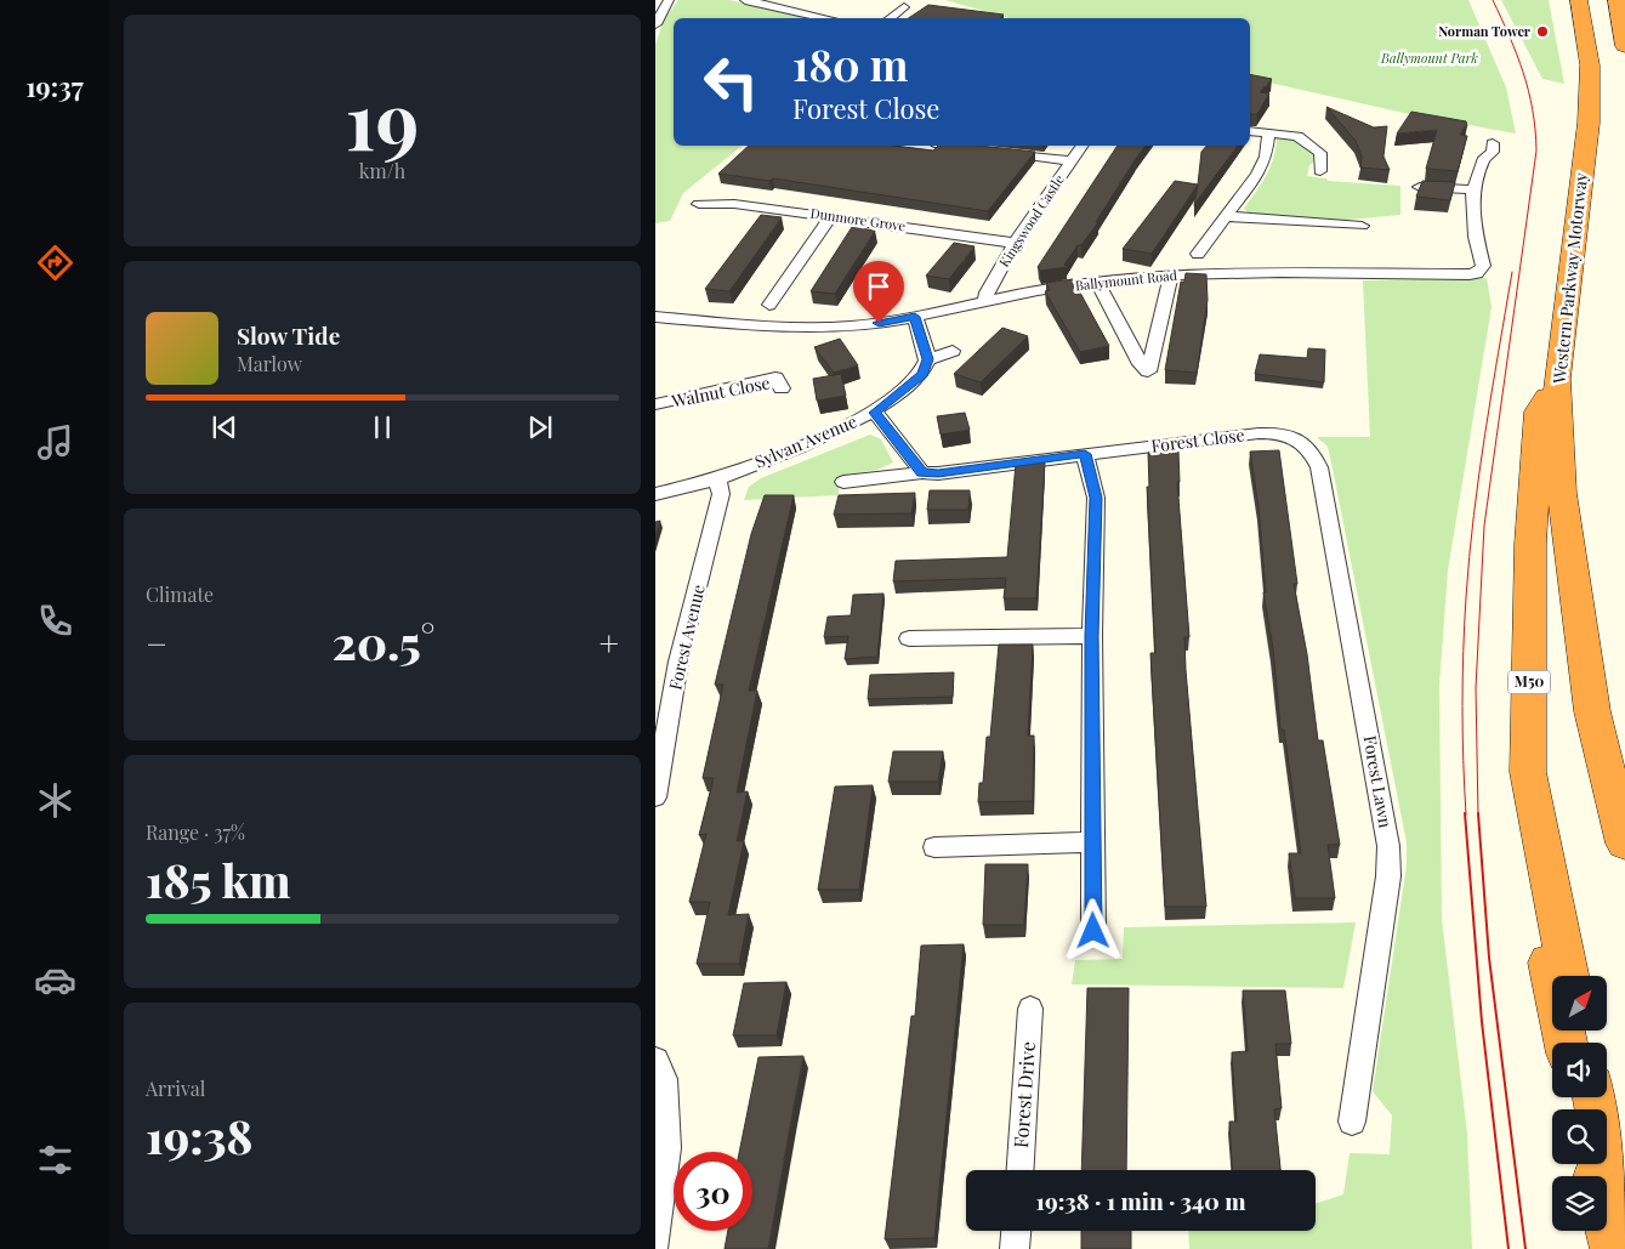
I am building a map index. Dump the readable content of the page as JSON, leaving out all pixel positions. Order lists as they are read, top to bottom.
{
  "streets": {
    "highway": ["Western Parkway Motorway", "M50"],
    "street": [
      "Dunmore Grove",
      "Kingswood Castle",
      "Ballymount Road",
      "Walnut Close",
      "Forest Close",
      "Sylvan Avenue",
      "Forest Avenue",
      "Forest Lawn",
      "Forest Drive"
    ]
  },
  "crossings": [
    ["Dunmore Grove", "Kingswood Castle"],
    ["Kingswood Castle", "Ballymount Road"],
    ["Western Parkway Motorway", "M50"],
    ["Forest Close", "Forest Lawn"],
    ["Sylvan Avenue", "Forest Avenue"]
  ],
  "parks": ["Ballymount Park"],
  "places": ["Norman Tower"],
  "north": "top right",
  "page": {
    "tabs": "19:37",
    "tile": [
      ["19", "km/h"],
      "Climate",
      ["Range · 37%", "185 km"],
      ["Arrival", "19:38"]
    ],
    "turn": ["180 m", "Forest Close"],
    "song": ["Slow Tide", "Marlow"],
    "heat": ["−", "20.5°", "+"],
    "limit": "30",
    "trip": "19:38 · 1 min · 340 m"
  }
}
